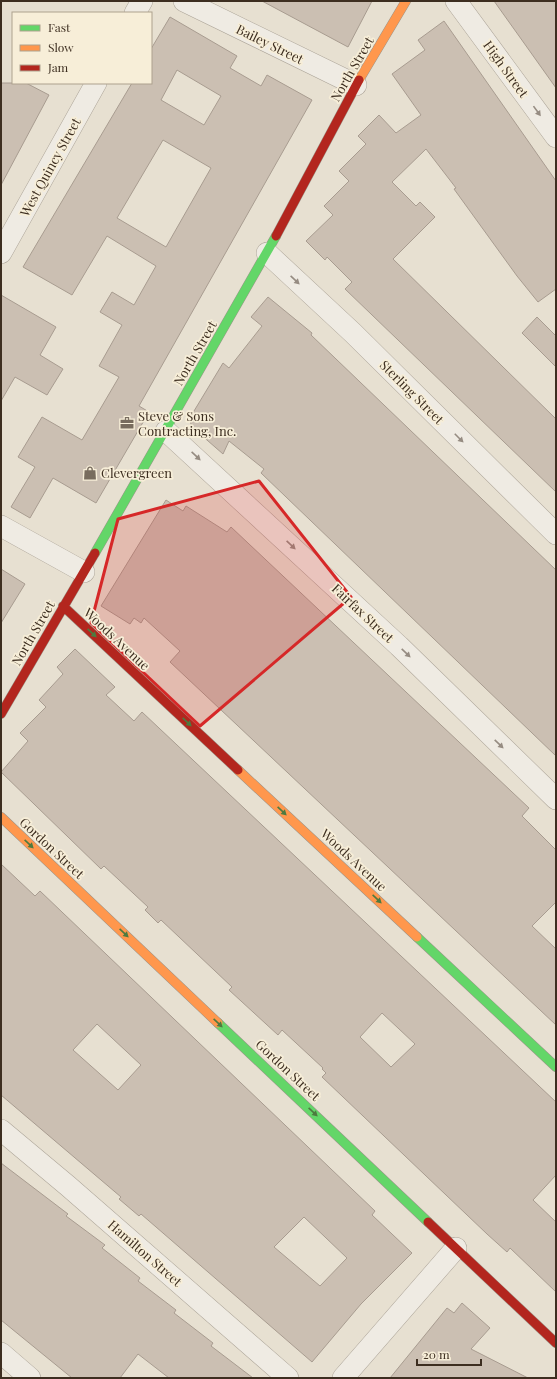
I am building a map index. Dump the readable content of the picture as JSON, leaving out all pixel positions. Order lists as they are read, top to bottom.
{
  "streets": {
    "street": [
      "Bailey Street",
      "North Street",
      "High Street",
      "West Quincy Street",
      "Sterling Street",
      "Fairfax Street",
      "Woods Avenue",
      "Gordon Street",
      "Hamilton Street"
    ]
  },
  "crossings": [
    ["Bailey Street", "North Street"],
    ["North Street", "Sterling Street"],
    ["North Street", "Fairfax Street"],
    ["North Street", "Woods Avenue"]
  ],
  "one_way": [
    "High Street",
    "Sterling Street",
    "Fairfax Street",
    "Woods Avenue",
    "Gordon Street"
  ],
  "places": {
    "office": ["Steve & Sons Contracting, Inc."],
    "shop": ["Clevergreen"]
  },
  "legend": ["Fast", "Slow", "Jam"],
  "scale_bar": "20 m"
}
